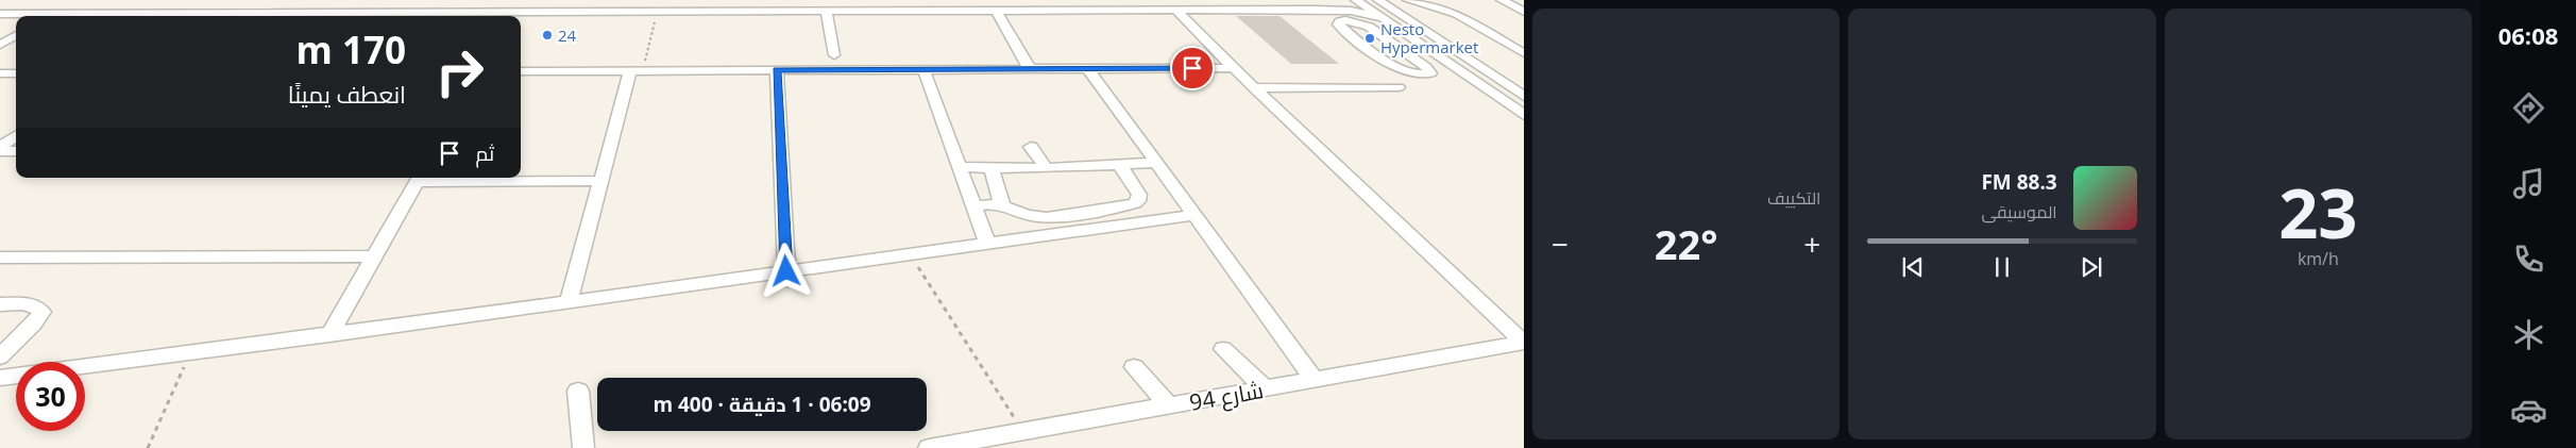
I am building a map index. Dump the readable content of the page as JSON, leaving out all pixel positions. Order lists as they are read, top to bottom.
{
  "streets": {
    "street": ["شارع 94"]
  },
  "places": ["24", "Nesto Hypermarket"],
  "page": {
    "tabs": "06:08",
    "tile": [
      ["23", "km/h"],
      "التكييف"
    ],
    "turn": ["170 m", "انعطف يمينًا"],
    "then": "ثم",
    "song": ["88.3 FM", "الموسيقى"],
    "heat": ["−", "22°", "+"],
    "limit": "30",
    "trip": "06:09 · 1 دقيقة · 400 m"
  }
}
